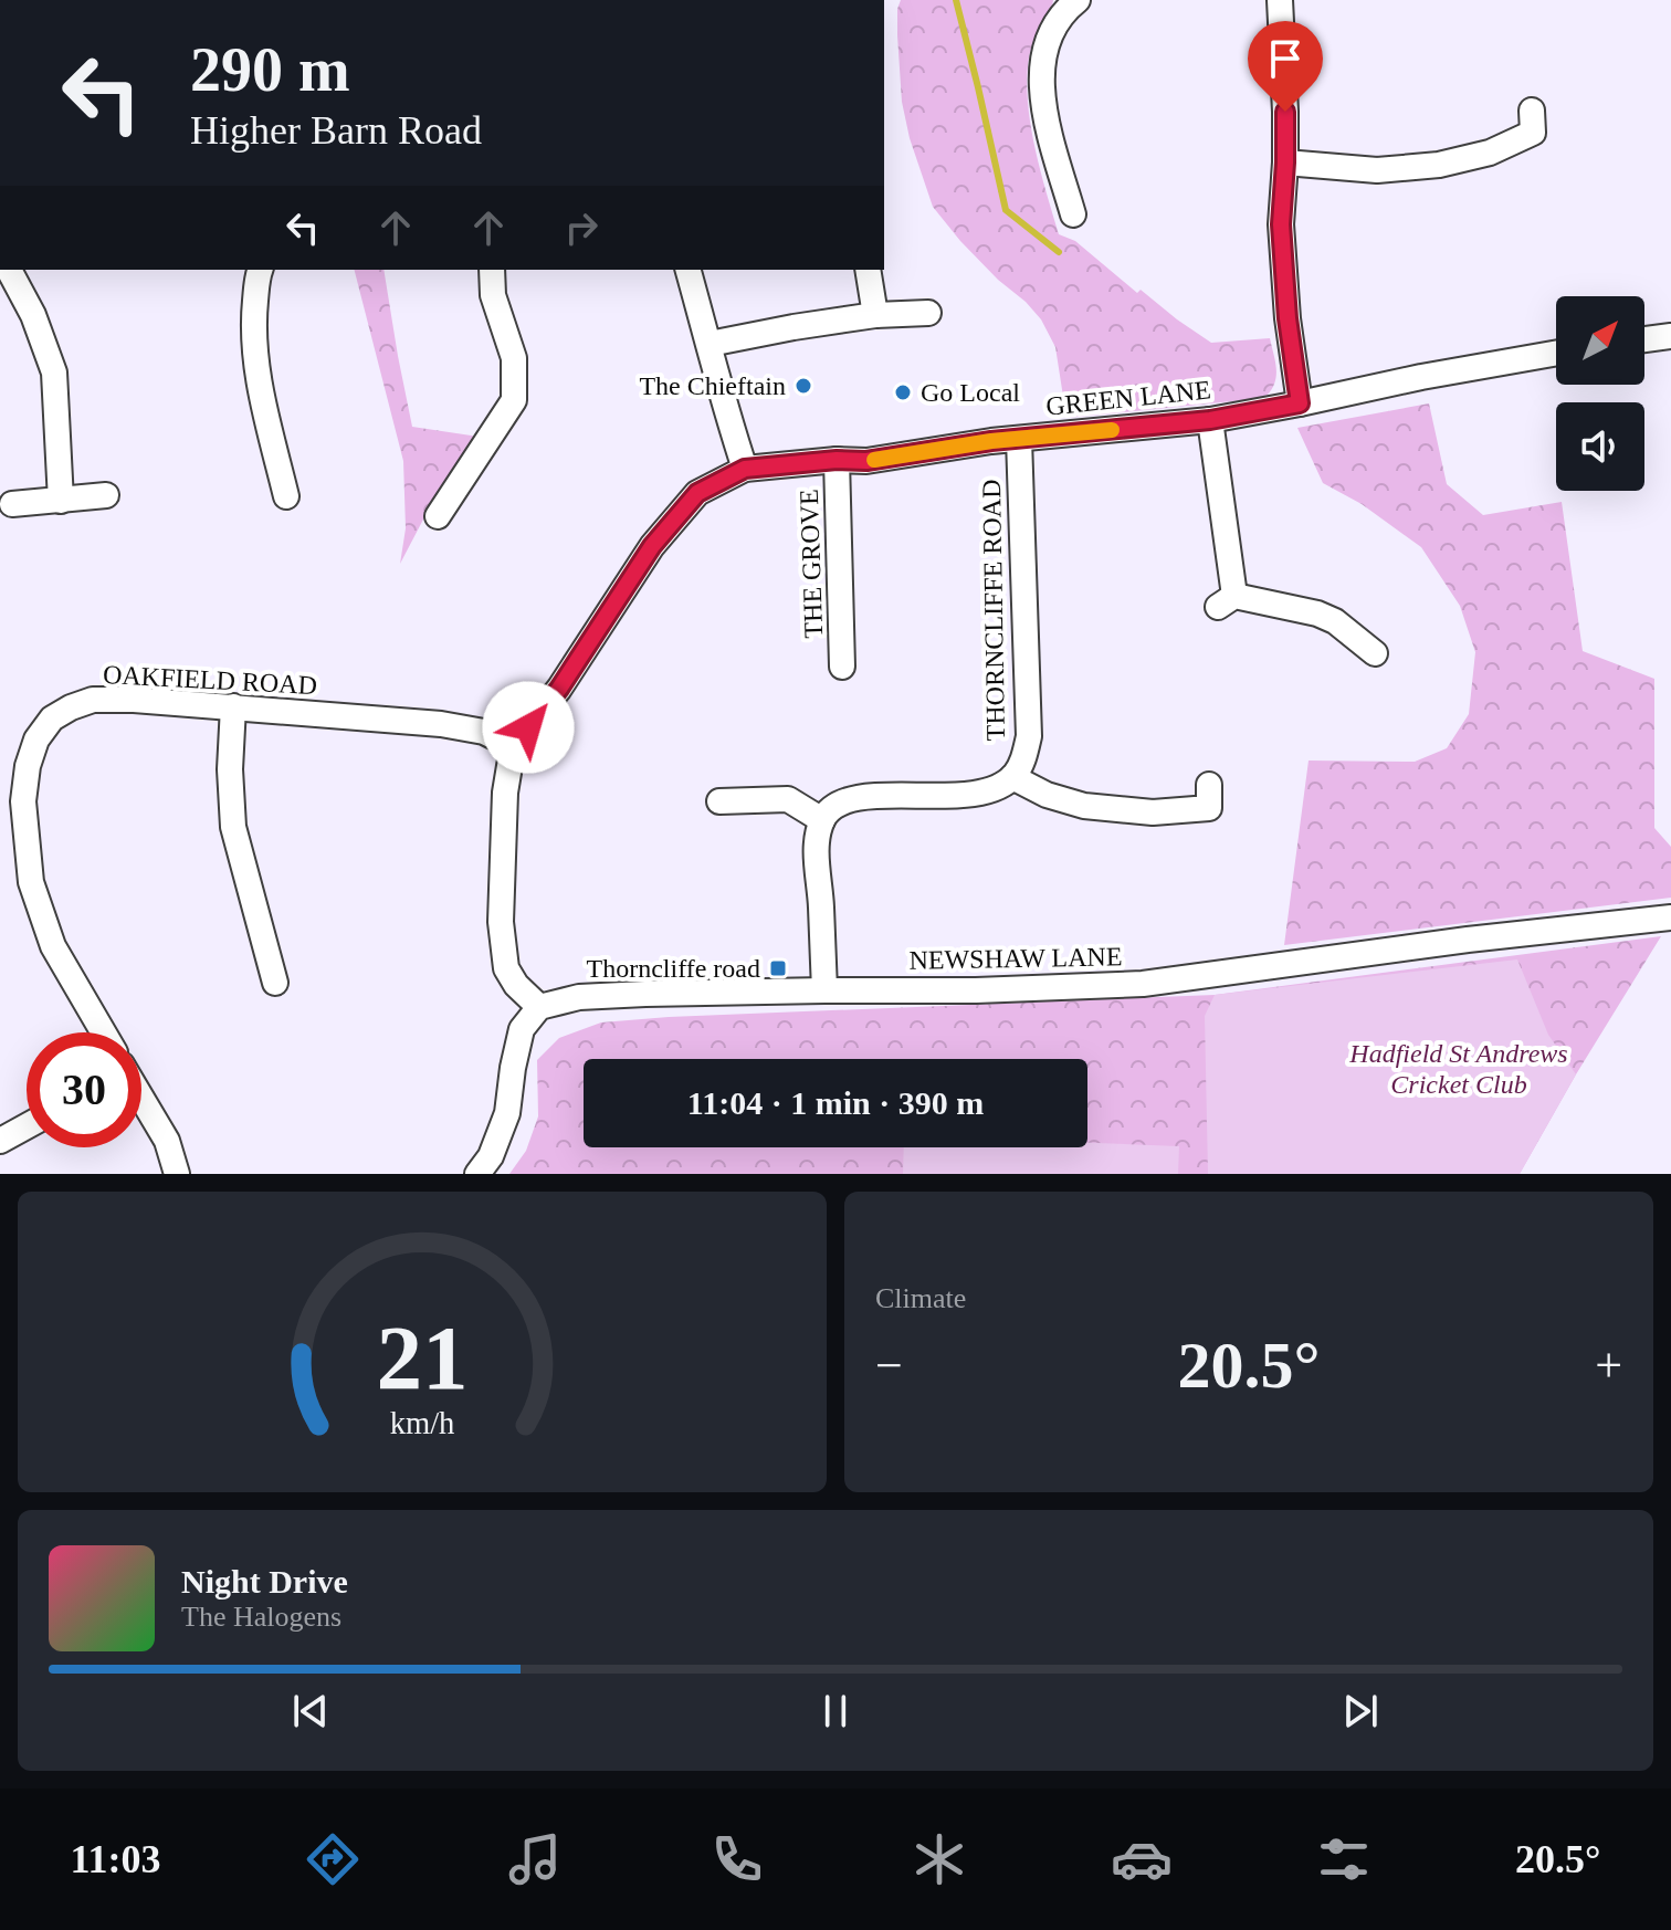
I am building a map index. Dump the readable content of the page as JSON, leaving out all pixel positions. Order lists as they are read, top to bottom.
{
  "streets": {
    "street": [
      "GREEN LANE",
      "THE GROVE",
      "THORNCLIFFE ROAD",
      "OAKFIELD ROAD",
      "NEWSHAW LANE"
    ]
  },
  "crossings": [
    ["GREEN LANE", "THE GROVE"],
    ["GREEN LANE", "THORNCLIFFE ROAD"],
    ["GREEN LANE", "OAKFIELD ROAD"],
    ["GREEN LANE", "NEWSHAW LANE"]
  ],
  "parks": ["Hadfield St Andrews Cricket Club"],
  "places": {
    "other": ["The Chieftain", "Go Local"],
    "transit": ["Thorncliffe road"]
  },
  "north": "top right",
  "page": {
    "turn": ["290 m", "Higher Barn Road"],
    "limit": "30",
    "trip": "11:04 · 1 min · 390 m",
    "tile": "Climate",
    "heat": ["−", "20.5°", "+"],
    "song": ["Night Drive", "The Halogens"],
    "tabs": ["11:03", "20.5°"],
    "gauge": ["21", "km/h"]
  }
}
